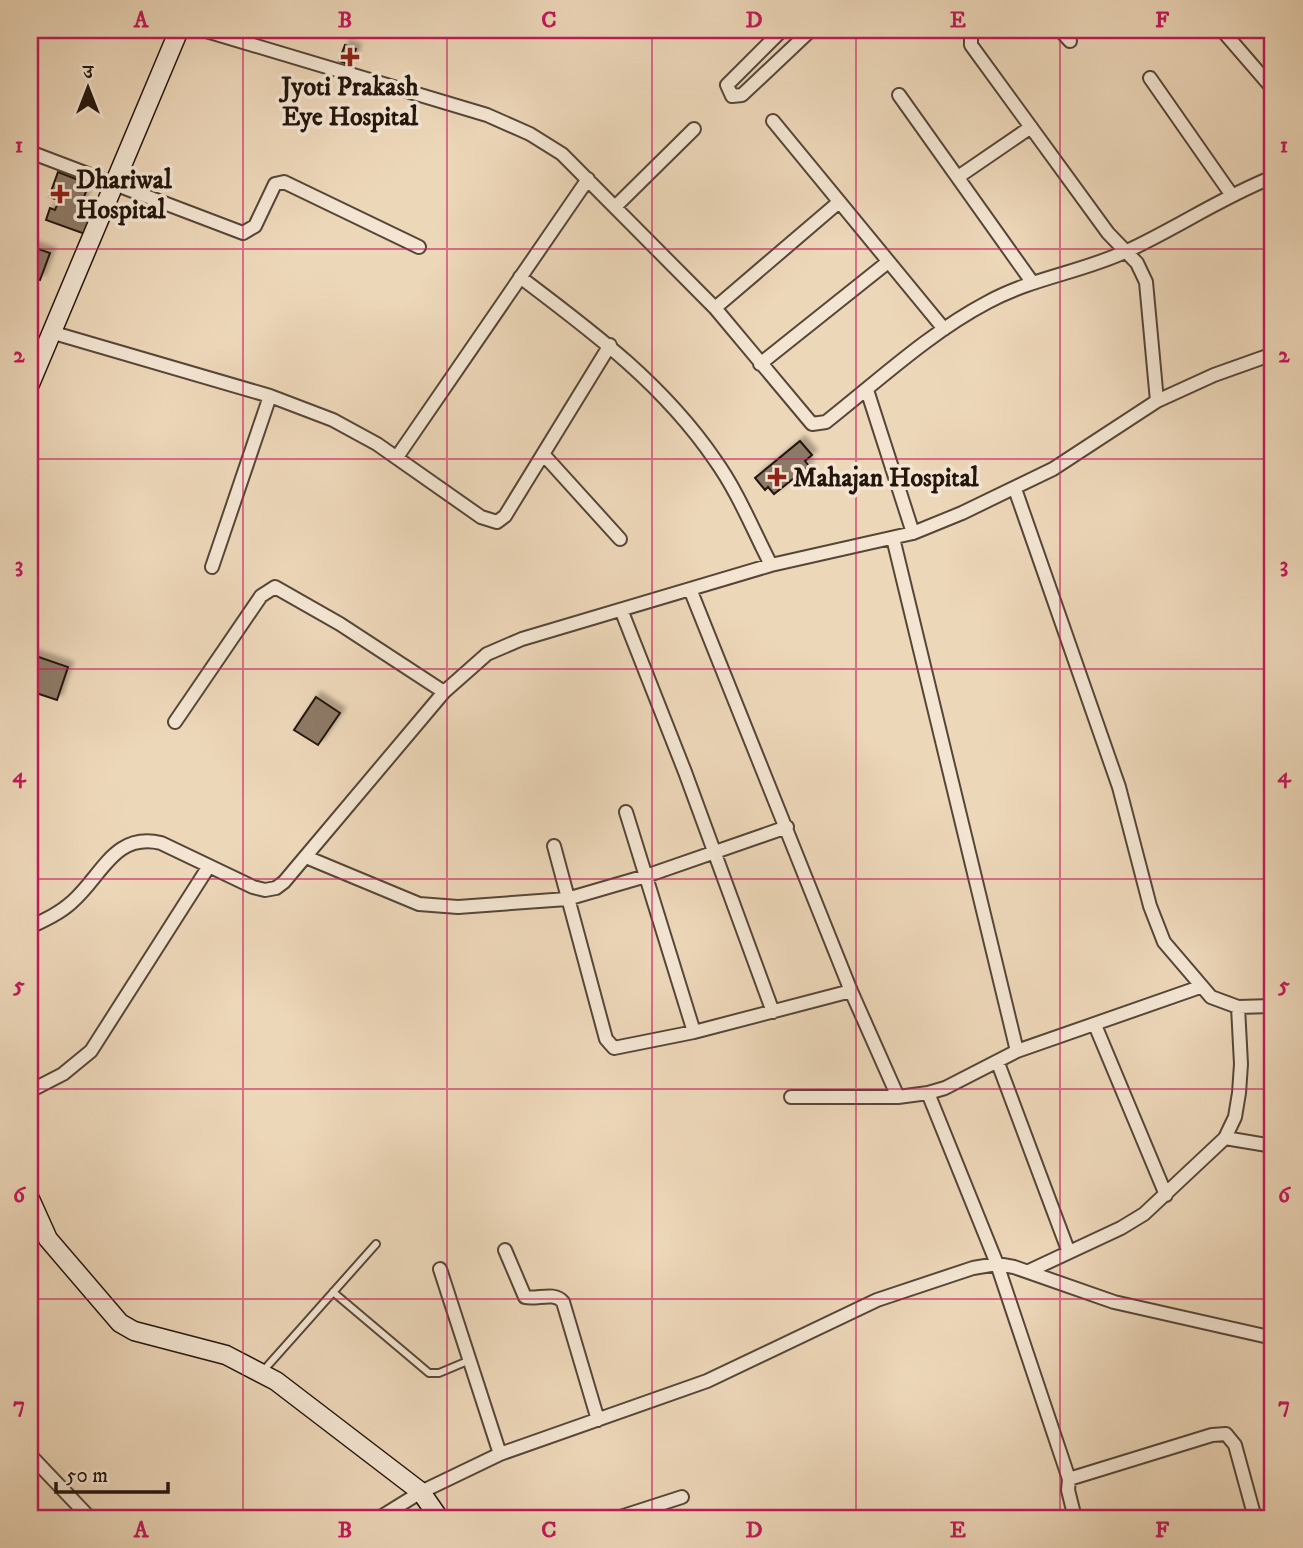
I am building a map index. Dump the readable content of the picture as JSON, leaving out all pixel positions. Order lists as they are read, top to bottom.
{
  "places": {
    "health": ["Jyoti Prakash Eye Hospital", "Dhariwal Hospital", "Mahajan Hospital"]
  },
  "scale_bar": "50 m",
  "north": "top",
  "grid": {
    "columns": [
      "A",
      "B",
      "C",
      "D",
      "E",
      "F"
    ],
    "rows": [
      "1",
      "2",
      "3",
      "4",
      "5",
      "6",
      "7"
    ]
  }
}
